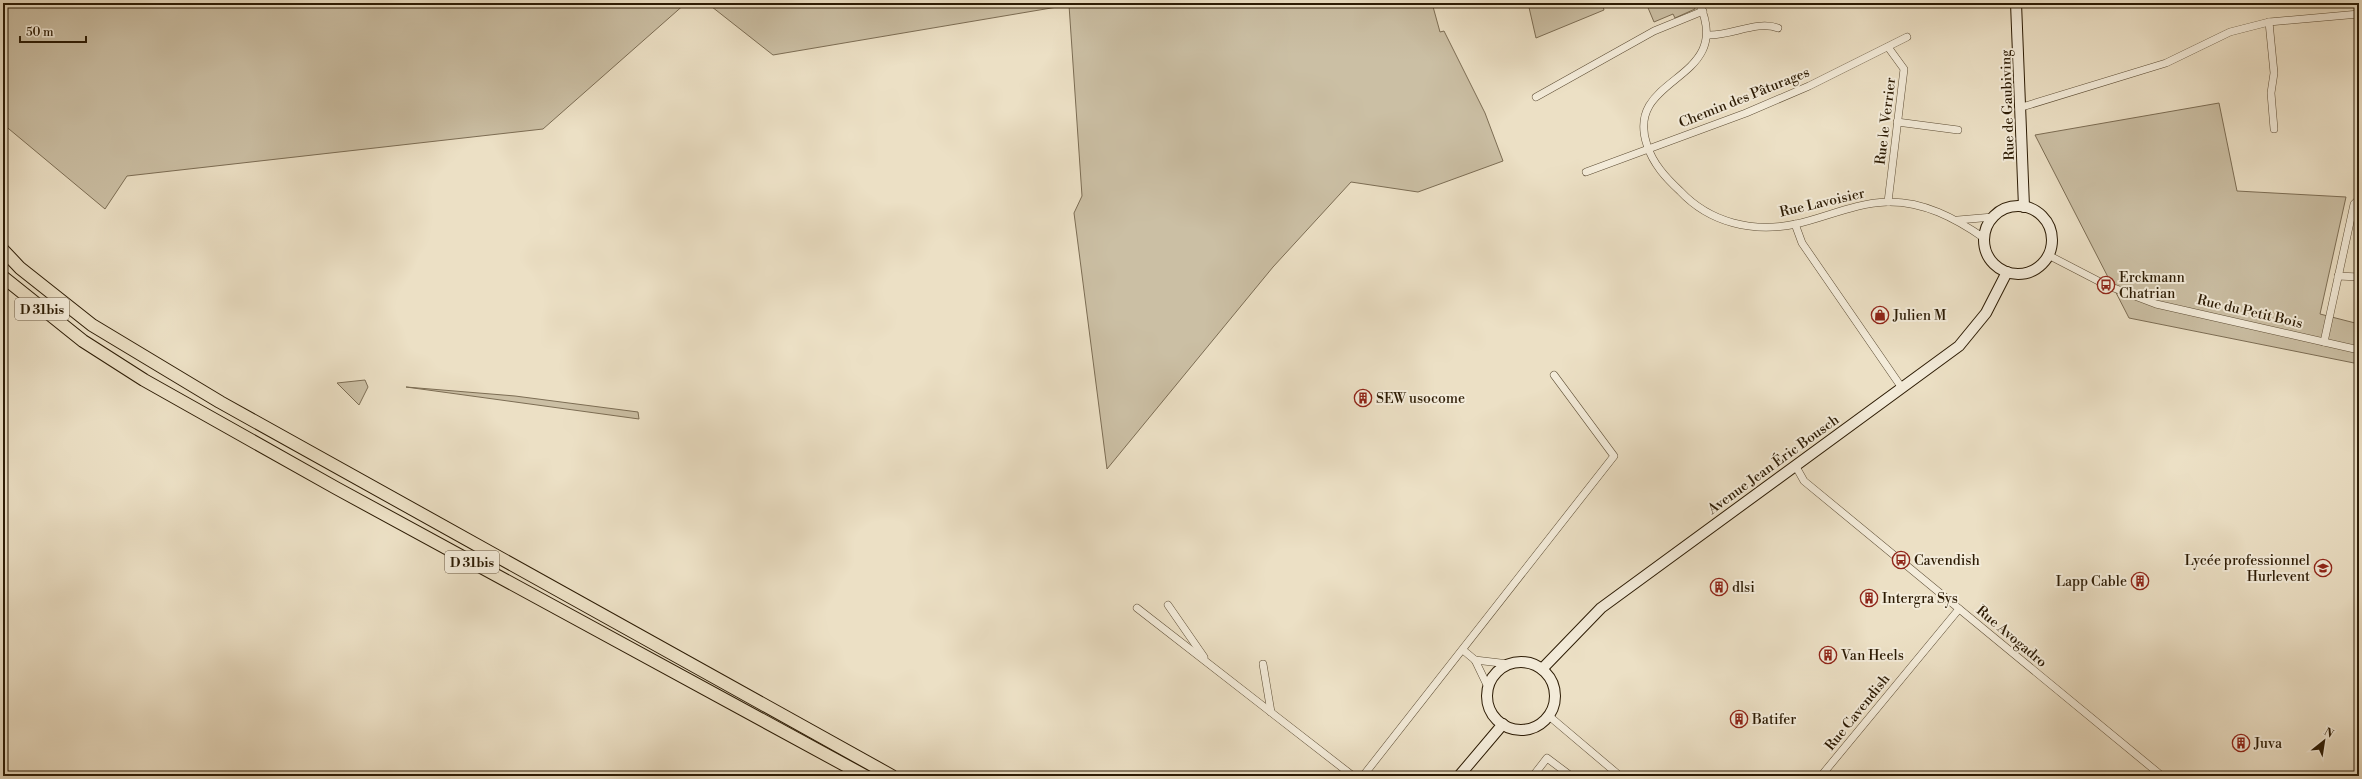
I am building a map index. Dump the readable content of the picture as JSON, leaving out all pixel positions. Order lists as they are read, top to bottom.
{
  "streets": {
    "highway": ["D 31bis"],
    "main road": ["Rue de Gaubiving", "Avenue Jean Éric Bousch"],
    "street": [
      "Chemin des Pâturages",
      "Rue le Verrier",
      "Rue Lavoisier",
      "Rue du Petit Bois",
      "Rue Avogadro",
      "Rue Cavendish"
    ]
  },
  "crossings": [
    ["Chemin des Pâturages", "Rue le Verrier"],
    ["Chemin des Pâturages", "Rue Lavoisier"],
    ["Rue de Gaubiving", "Rue Lavoisier"],
    ["Rue de Gaubiving", "Rue du Petit Bois"],
    ["Rue de Gaubiving", "Avenue Jean Éric Bousch"],
    ["Rue le Verrier", "Rue Lavoisier"],
    ["Rue Lavoisier", "Rue du Petit Bois"],
    ["Rue Lavoisier", "Avenue Jean Éric Bousch"],
    ["Rue du Petit Bois", "Avenue Jean Éric Bousch"],
    ["Avenue Jean Éric Bousch", "Rue Avogadro"],
    ["Rue Avogadro", "Rue Cavendish"]
  ],
  "places": {
    "bus stop": ["Erckmann Chatrian", "Cavendish"],
    "shop": ["Julien M"],
    "building": [
      "SEW usocome",
      "Lapp Cable",
      "dlsi",
      "Intergra Sys",
      "Van Heels",
      "Batifer",
      "Juva"
    ],
    "school or university": ["Lycée professionnel Hurlevent"]
  },
  "scale_bar": "50 m",
  "north": "top right"
}
